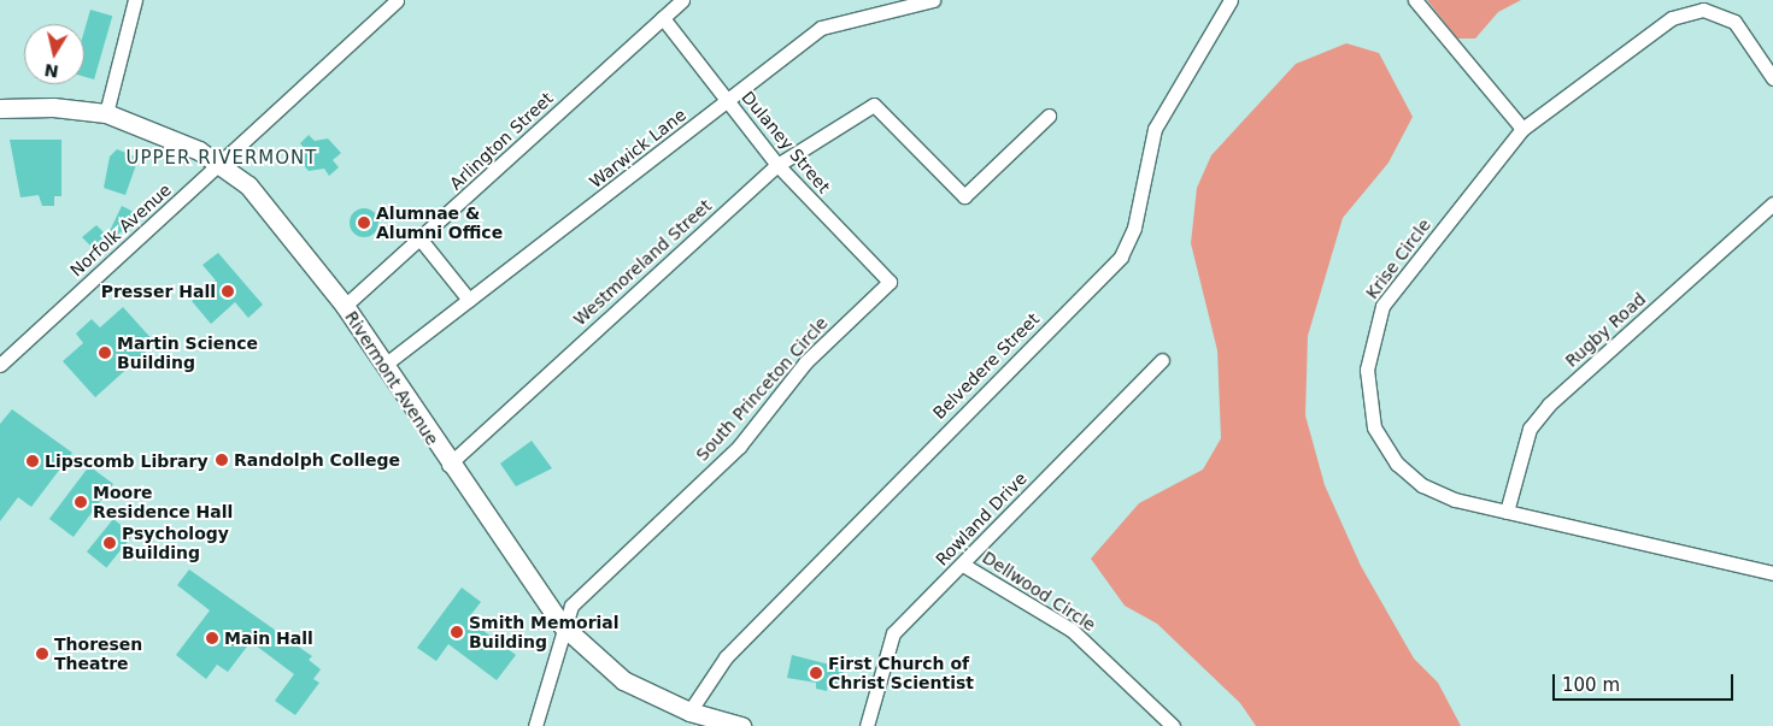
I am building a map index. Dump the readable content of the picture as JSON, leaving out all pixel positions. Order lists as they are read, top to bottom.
{
  "streets": {
    "main road": ["Rivermont Avenue"],
    "street": [
      "Arlington Street",
      "Dulaney Street",
      "Warwick Lane",
      "Norfolk Avenue",
      "Krise Circle",
      "Westmoreland Street",
      "Rugby Road",
      "Belvedere Street",
      "South Princeton Circle",
      "Rowland Drive",
      "Dellwood Circle"
    ]
  },
  "crossings": [
    ["Arlington Street", "Dulaney Street"],
    ["Arlington Street", "Rivermont Avenue"],
    ["Dulaney Street", "Warwick Lane"],
    ["Dulaney Street", "Westmoreland Street"],
    ["Dulaney Street", "South Princeton Circle"],
    ["Warwick Lane", "Rivermont Avenue"],
    ["Norfolk Avenue", "Rivermont Avenue"],
    ["Krise Circle", "Rugby Road"],
    ["Westmoreland Street", "Rivermont Avenue"],
    ["Belvedere Street", "Rivermont Avenue"],
    ["Rivermont Avenue", "South Princeton Circle"],
    ["Rowland Drive", "Dellwood Circle"]
  ],
  "districts": ["UPPER RIVERMONT"],
  "places": [
    "Alumnae & Alumni Office",
    "Presser Hall",
    "Martin Science Building",
    "Randolph College",
    "Lipscomb Library",
    "Moore Residence Hall",
    "Psychology Building",
    "Smith Memorial Building",
    "Main Hall",
    "Thoresen Theatre",
    "First Church of Christ Scientist"
  ],
  "scale_bar": "100 m",
  "north": "bottom"
}
